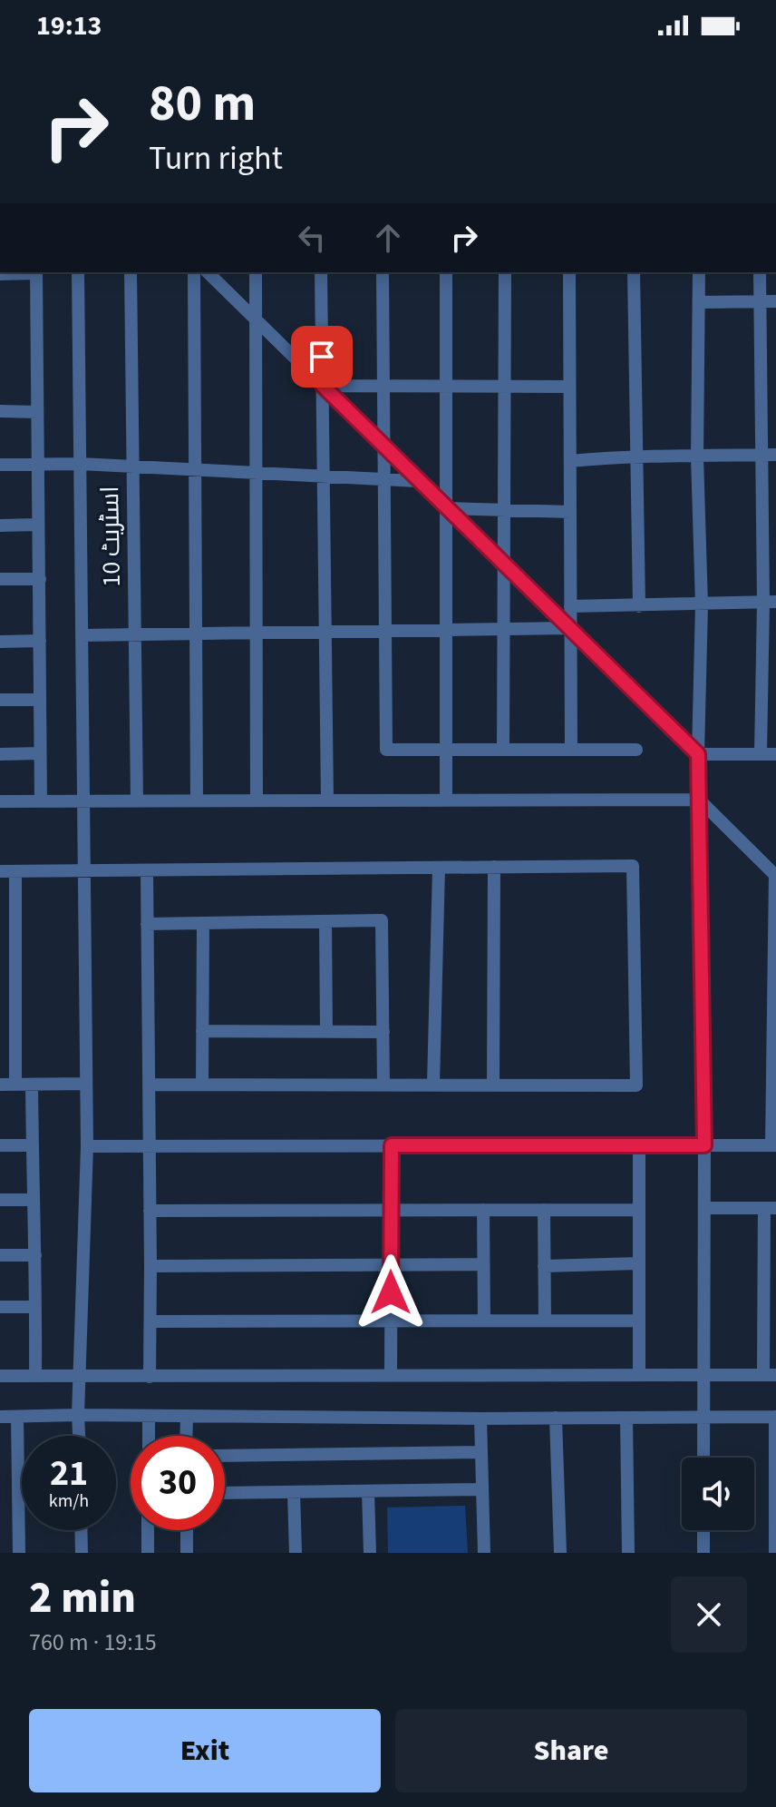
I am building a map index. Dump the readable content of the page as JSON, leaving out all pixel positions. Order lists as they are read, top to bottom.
{
  "streets": {
    "street": ["اسٹریٹ 10"]
  },
  "page": {
    "status": "19:13",
    "turn": ["80 m", "Turn right"],
    "speed": "21 km/h",
    "limit": "30",
    "heading": ["2 min", "760 m · 19:15"],
    "buttons": ["Exit", "Share"]
  }
}
